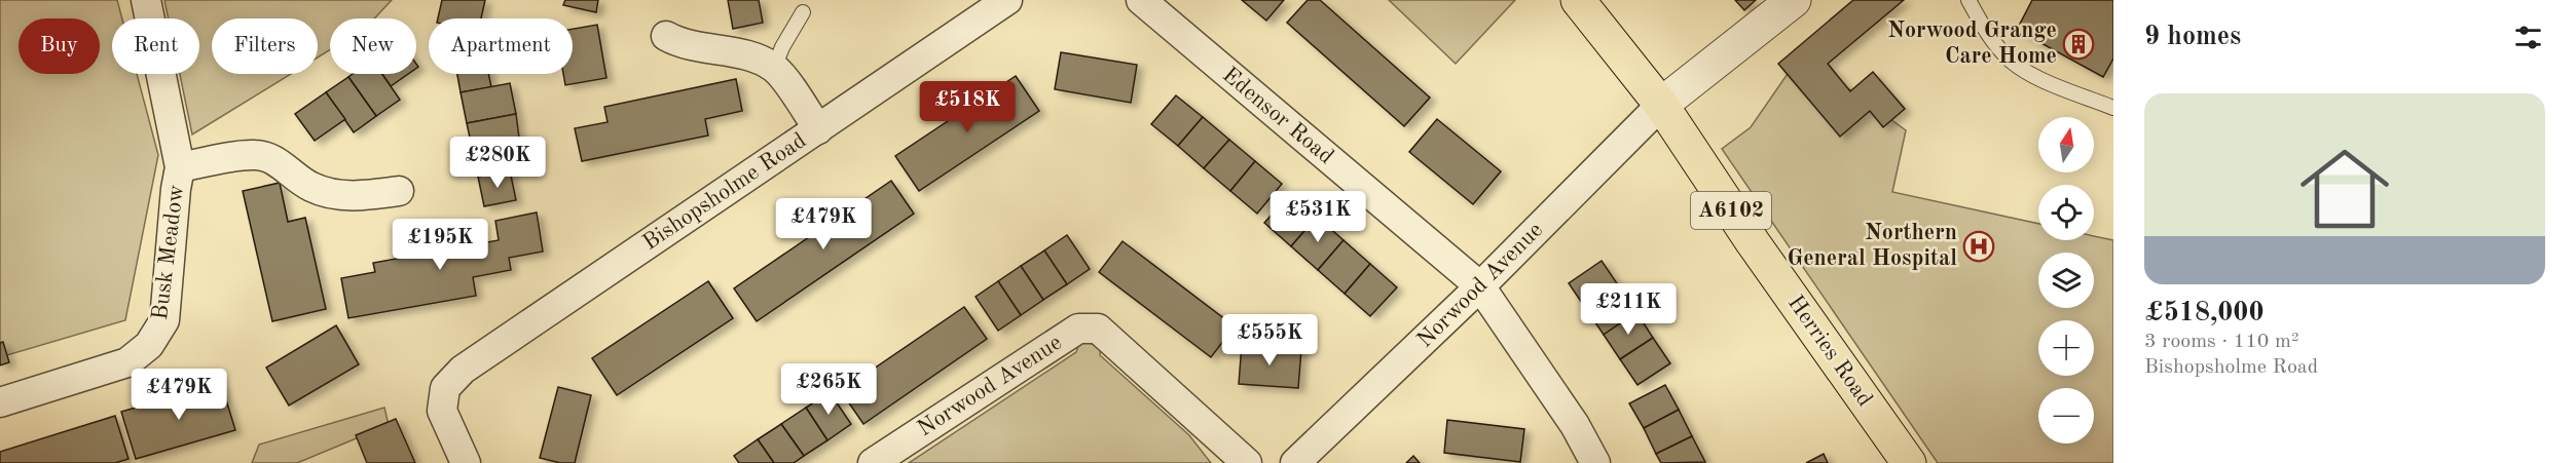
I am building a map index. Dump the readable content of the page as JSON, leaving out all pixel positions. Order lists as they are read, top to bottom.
{
  "streets": {
    "main road": ["A6102", "Herries Road"],
    "street": [
      "Edensor Road",
      "Bishopsholme Road",
      "Busk Meadow",
      "Norwood Avenue"
    ]
  },
  "crossings": [
    ["Edensor Road", "Norwood Avenue"],
    ["Norwood Avenue", "Herries Road"]
  ],
  "places": {
    "building": ["Norwood Grange Care Home"],
    "hospital": ["Northern General Hospital"]
  },
  "north": "top",
  "page": {
    "heading": "9 homes",
    "chip": [
      "Buy",
      "Rent",
      "Filters",
      "New",
      "Apartment"
    ],
    "list": [
      {
        "name": "£518,000",
        "note": "3 rooms · 110 m² · Bishopsholme Road"
      }
    ],
    "price": [
      "£518K",
      "£280K",
      "£531K",
      "£479K",
      "£195K",
      "£211K",
      "£555K",
      "£265K",
      "£479K"
    ],
    "map_buttons": ["+", "−"]
  }
}
